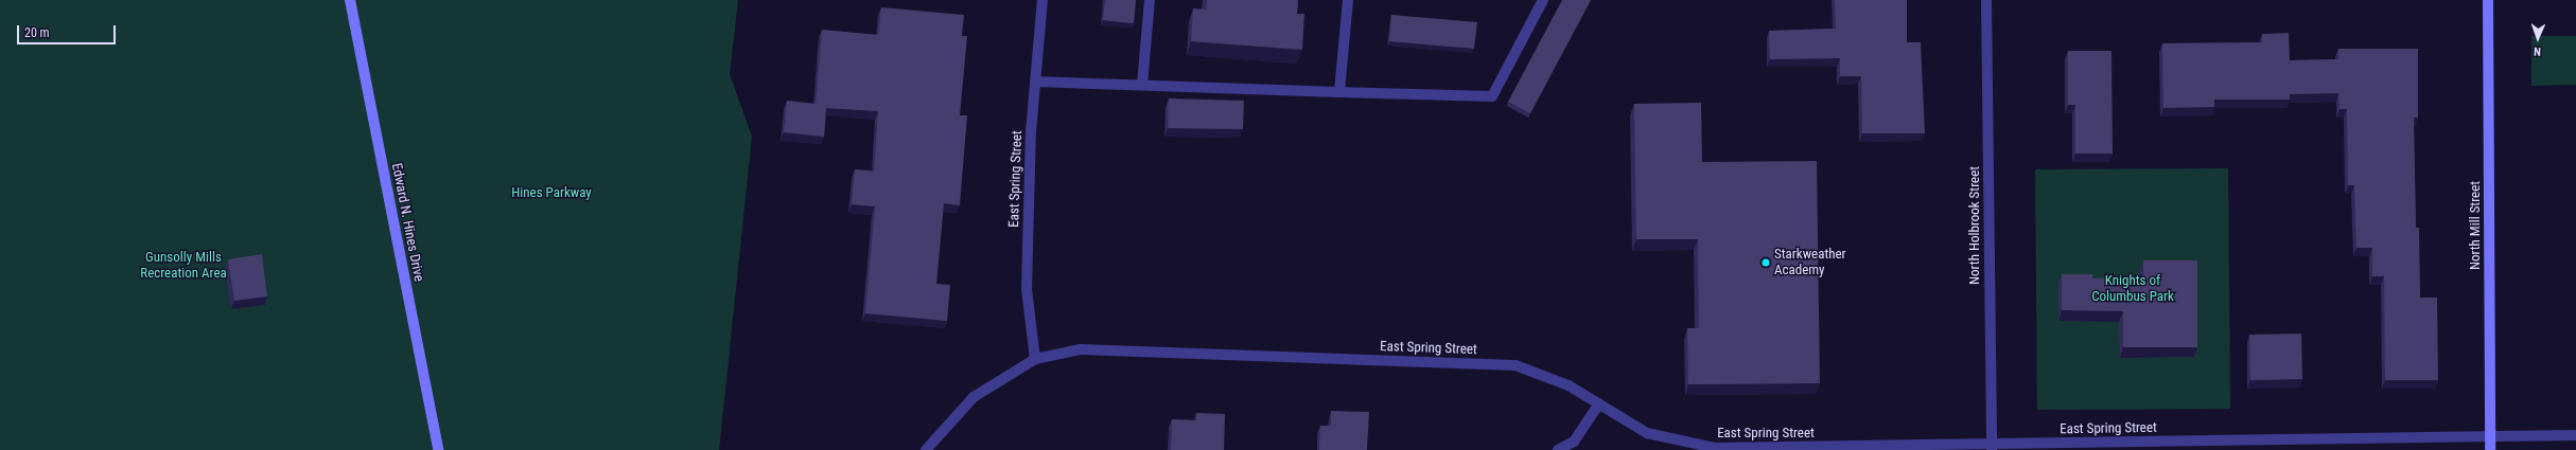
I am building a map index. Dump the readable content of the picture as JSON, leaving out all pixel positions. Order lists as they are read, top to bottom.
{
  "streets": {
    "street": [
      "East Spring Street",
      "Edward N. Hines Drive",
      "North Holbrook Street",
      "North Mill Street"
    ]
  },
  "crossings": [
    ["East Spring Street", "North Holbrook Street"],
    ["East Spring Street", "North Mill Street"]
  ],
  "parks": ["Hines Parkway", "Gunsolly Mills Recreation Area", "Knights of Columbus Park"],
  "places": ["Starkweather Academy"],
  "scale_bar": "20 m",
  "north": "bottom"
}
